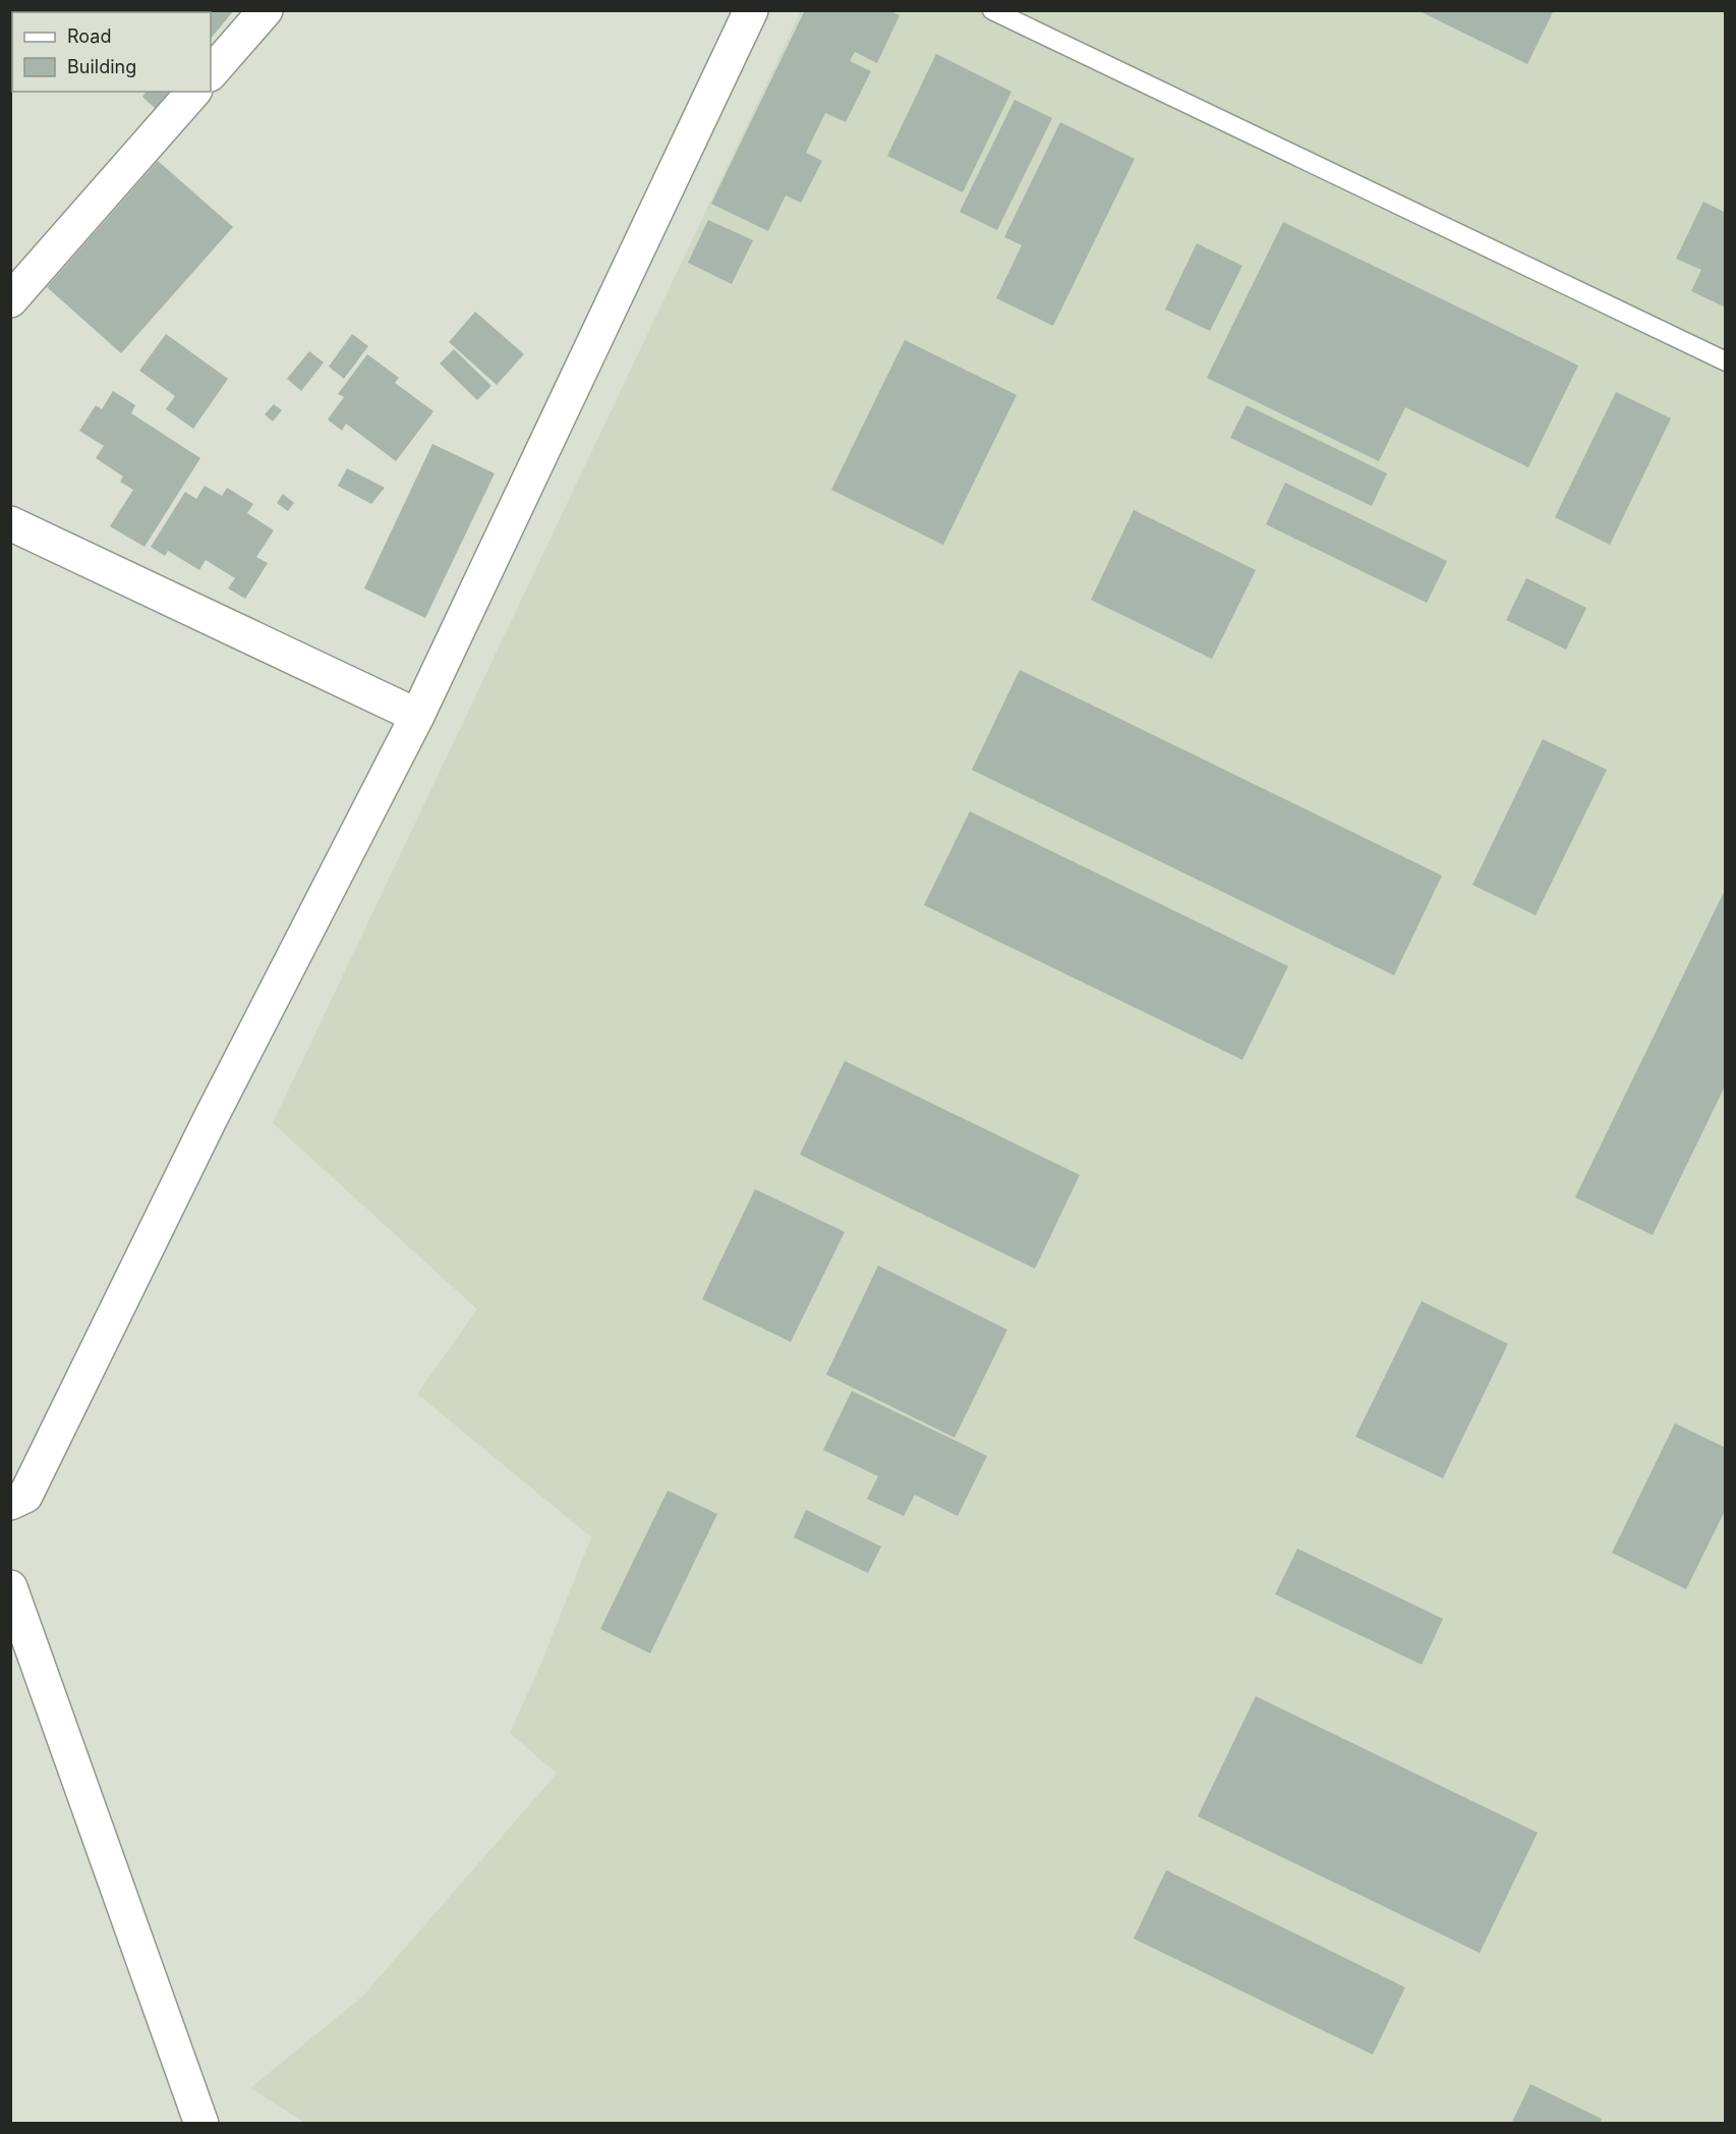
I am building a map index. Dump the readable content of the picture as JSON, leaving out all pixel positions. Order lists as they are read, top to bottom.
{
  "legend": ["Road", "Building"]
}
